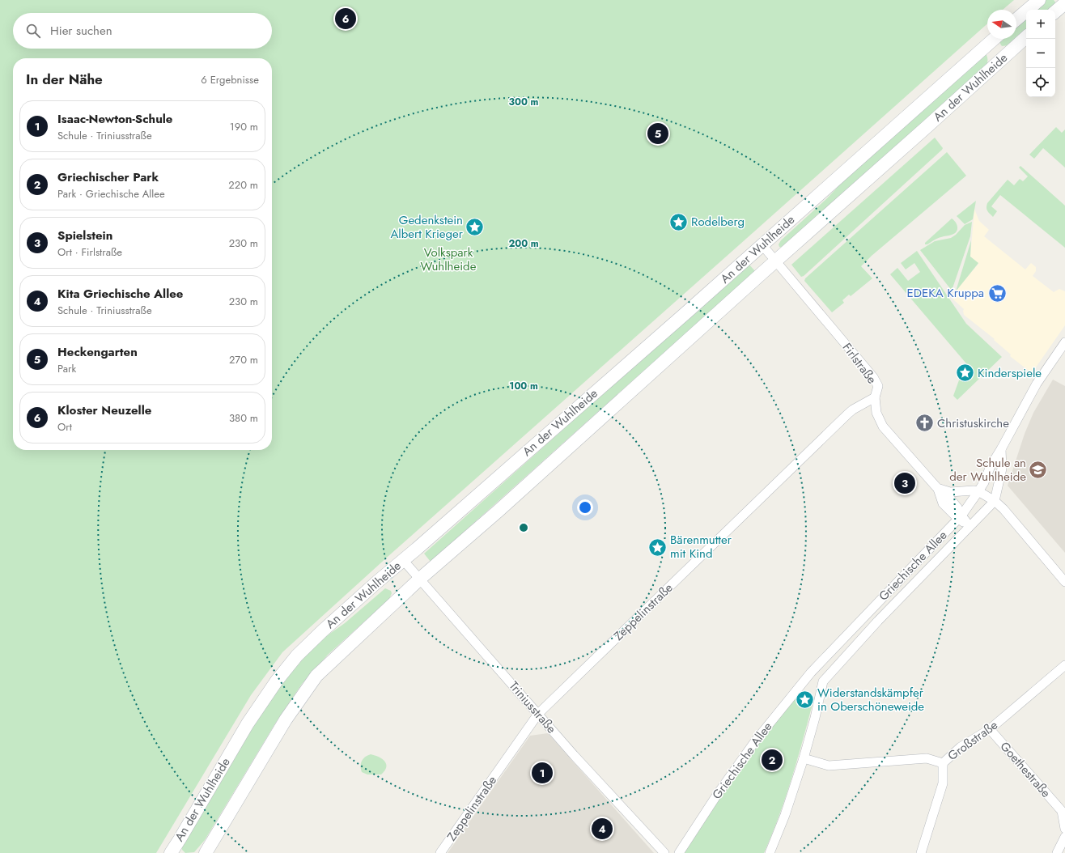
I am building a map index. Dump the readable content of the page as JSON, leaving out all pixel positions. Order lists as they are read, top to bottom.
{
  "streets": {
    "main road": ["An der Wuhlheide"],
    "street": [
      "Firlstraße",
      "Griechische Allee",
      "Zeppelinstraße",
      "Triniusstraße",
      "Großstraße",
      "Goethestraße"
    ]
  },
  "crossings": [
    ["An der Wuhlheide", "Firlstraße"],
    ["An der Wuhlheide", "Triniusstraße"],
    ["Firlstraße", "Griechische Allee"],
    ["Firlstraße", "Zeppelinstraße"],
    ["Zeppelinstraße", "Triniusstraße"],
    ["Großstraße", "Goethestraße"]
  ],
  "parks": ["Volkspark Wuhlheide"],
  "places": {
    "place": [
      "Rodelberg",
      "Gedenkstein Albert Krieger",
      "Kinderspiele",
      "Bärenmutter mit Kind",
      "Widerstandskämpfer in Oberschöneweide"
    ],
    "supermarket": ["EDEKA Kruppa"],
    "church": ["Christuskirche"],
    "school or university": ["Schule an der Wuhlheide"]
  },
  "north": "left",
  "page": {
    "pins": [
      "6",
      "5",
      "3",
      "2",
      "1",
      "4"
    ],
    "map_buttons": ["+", "−"],
    "search": "Hier suchen",
    "heading": ["In der Nähe", "6 Ergebnisse"],
    "list": [
      {
        "mark": "1",
        "name": "Isaac-Newton-Schule",
        "note": "Schule · Triniusstraße",
        "value": "190 m"
      },
      {
        "mark": "2",
        "name": "Griechischer Park",
        "note": "Park · Griechische Allee",
        "value": "220 m"
      },
      {
        "mark": "3",
        "name": "Spielstein",
        "note": "Ort · Firlstraße",
        "value": "230 m"
      },
      {
        "mark": "4",
        "name": "Kita Griechische Allee",
        "note": "Schule · Triniusstraße",
        "value": "230 m"
      },
      {
        "mark": "5",
        "name": "Heckengarten",
        "note": "Park",
        "value": "270 m"
      },
      {
        "mark": "6",
        "name": "Kloster Neuzelle",
        "note": "Ort",
        "value": "380 m"
      }
    ]
  },
  "rings": ["300 m", "200 m", "100 m"]
}
